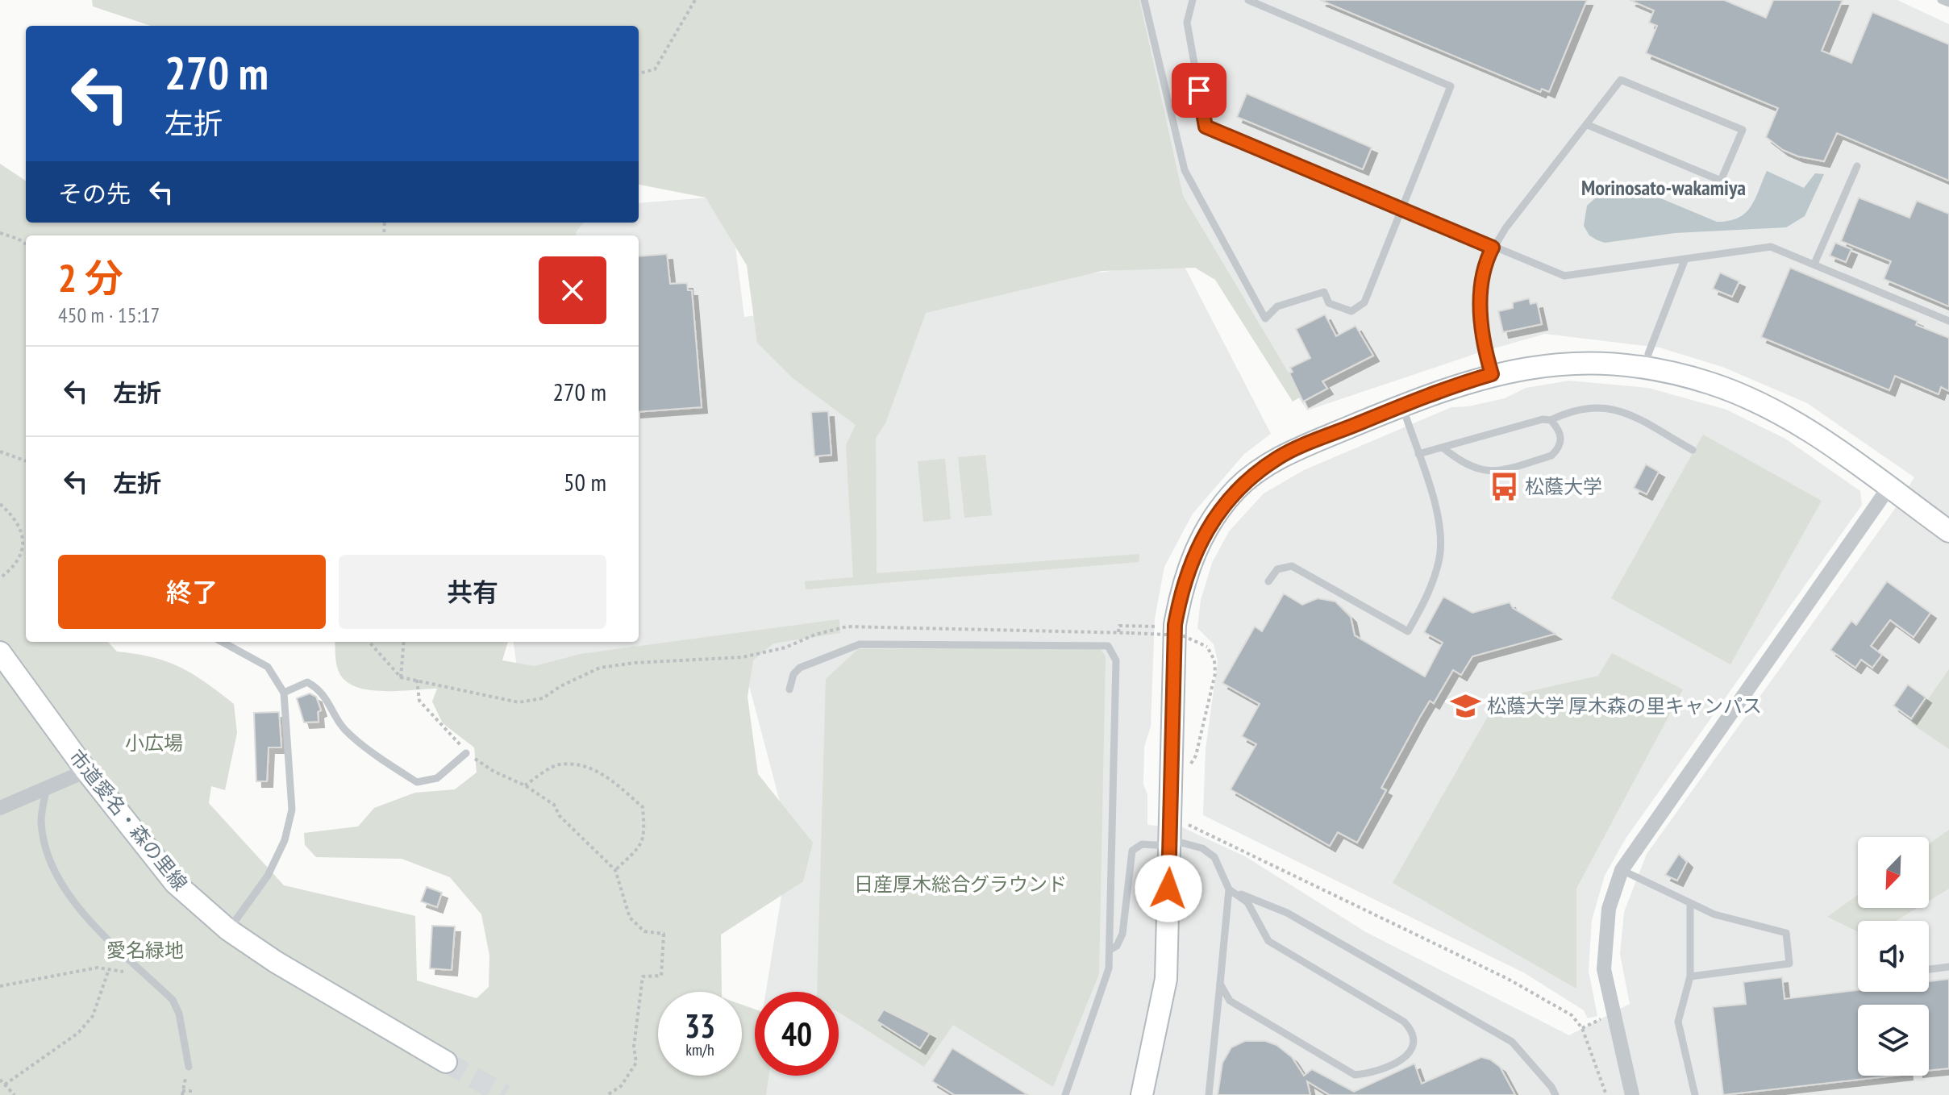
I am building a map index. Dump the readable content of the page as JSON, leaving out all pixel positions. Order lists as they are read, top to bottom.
{
  "streets": {
    "street": ["市道愛名・森の里線"]
  },
  "districts": ["Morinosato-wakamiya"],
  "parks": ["小広場", "日産厚木総合グラウンド", "愛名緑地"],
  "places": {
    "bus stop": ["松蔭大学"],
    "school or university": ["松蔭大学 厚木森の里キャンパス"]
  },
  "north": "bottom left",
  "page": {
    "turn": ["270 m", "左折"],
    "then": "その先",
    "heading": ["2 分", "450 m · 15:17"],
    "list": [
      {
        "name": "左折",
        "value": "270 m"
      },
      {
        "name": "左折",
        "value": "50 m"
      }
    ],
    "buttons": ["終了", "共有"],
    "speed": "33 km/h",
    "limit": "40"
  }
}
